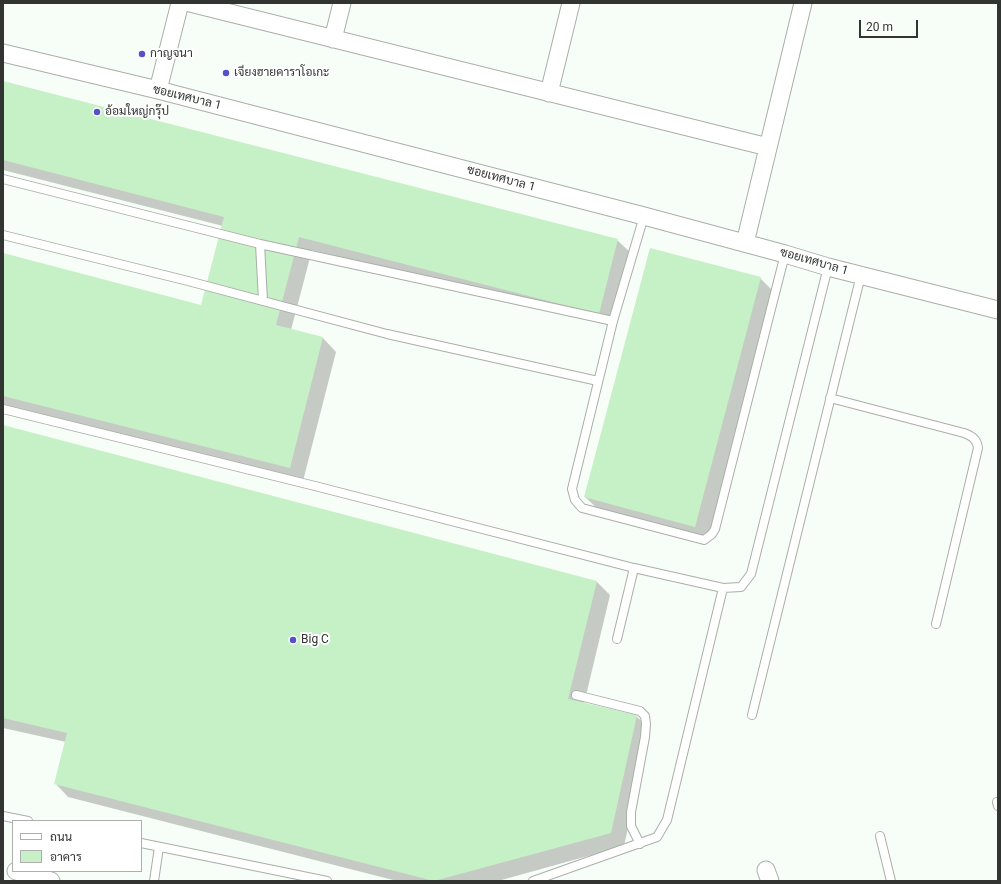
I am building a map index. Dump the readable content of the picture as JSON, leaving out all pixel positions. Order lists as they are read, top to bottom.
{
  "streets": {
    "street": ["ซอยเทศบาล 1"]
  },
  "places": [
    "กาญจนา",
    "เจียงฮายคาราโอเกะ",
    "อ้อมใหญ่กรุ๊ป",
    "Big C"
  ],
  "legend": ["ถนน", "อาคาร"],
  "scale_bar": "20 m"
}
